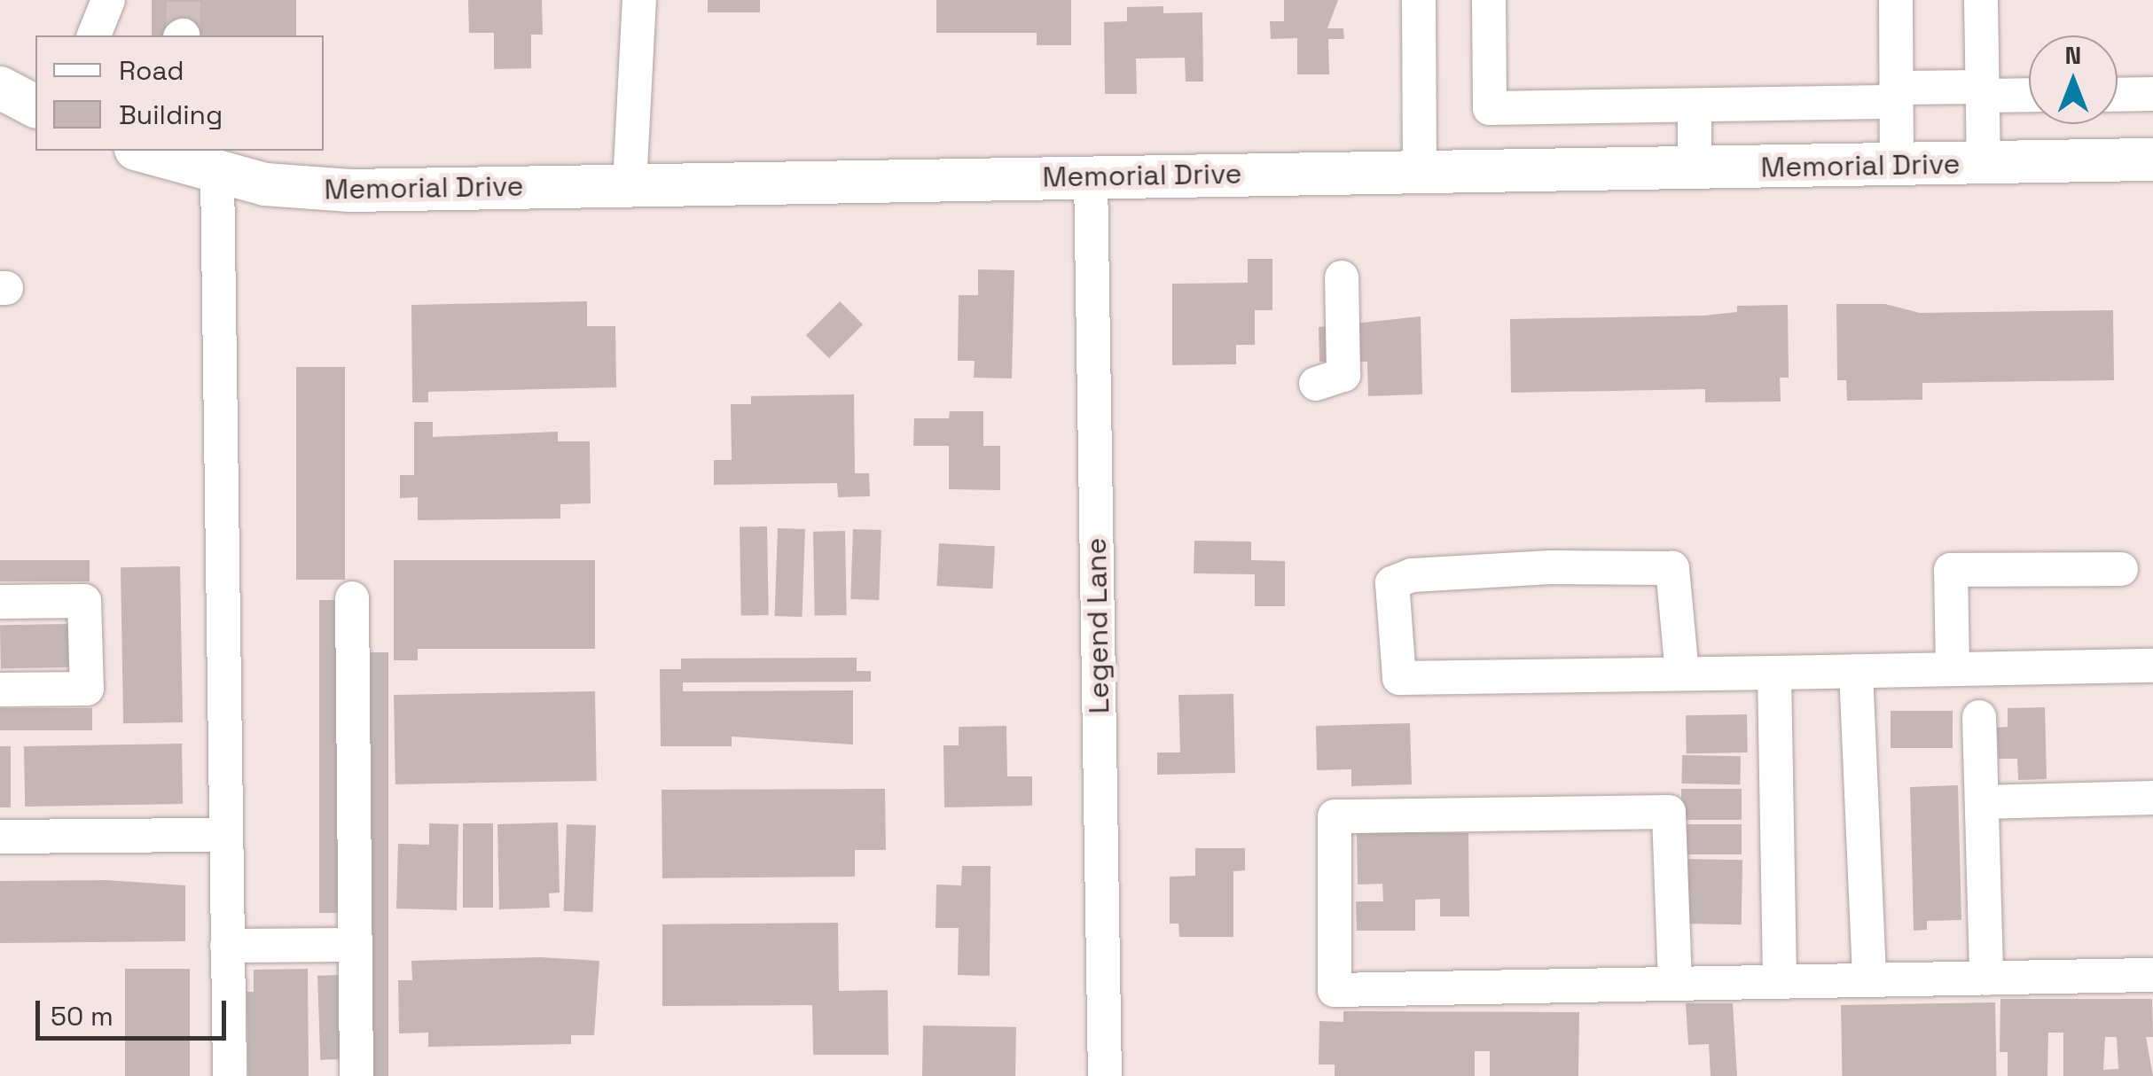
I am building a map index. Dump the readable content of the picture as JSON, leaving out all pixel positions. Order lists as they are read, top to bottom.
{
  "streets": {
    "main road": ["Memorial Drive"],
    "street": ["Legend Lane"]
  },
  "crossings": [
    ["Memorial Drive", "Legend Lane"]
  ],
  "legend": ["Road", "Building"],
  "scale_bar": "50 m",
  "north": "top"
}
